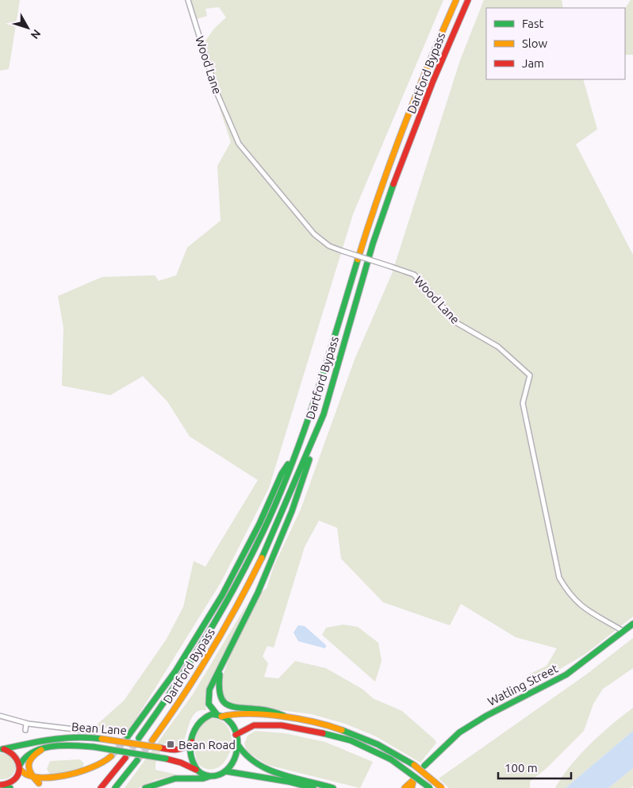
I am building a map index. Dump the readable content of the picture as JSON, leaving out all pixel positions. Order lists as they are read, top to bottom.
{
  "streets": {
    "main road": ["Dartford Bypass", "Watling Street", "Bean Lane"],
    "street": ["Wood Lane"]
  },
  "crossings": [
    ["Wood Lane", "Watling Street"]
  ],
  "places": {
    "transit": ["Bean Road"]
  },
  "legend": ["Fast", "Slow", "Jam"],
  "scale_bar": "100 m",
  "north": "bottom right"
}
